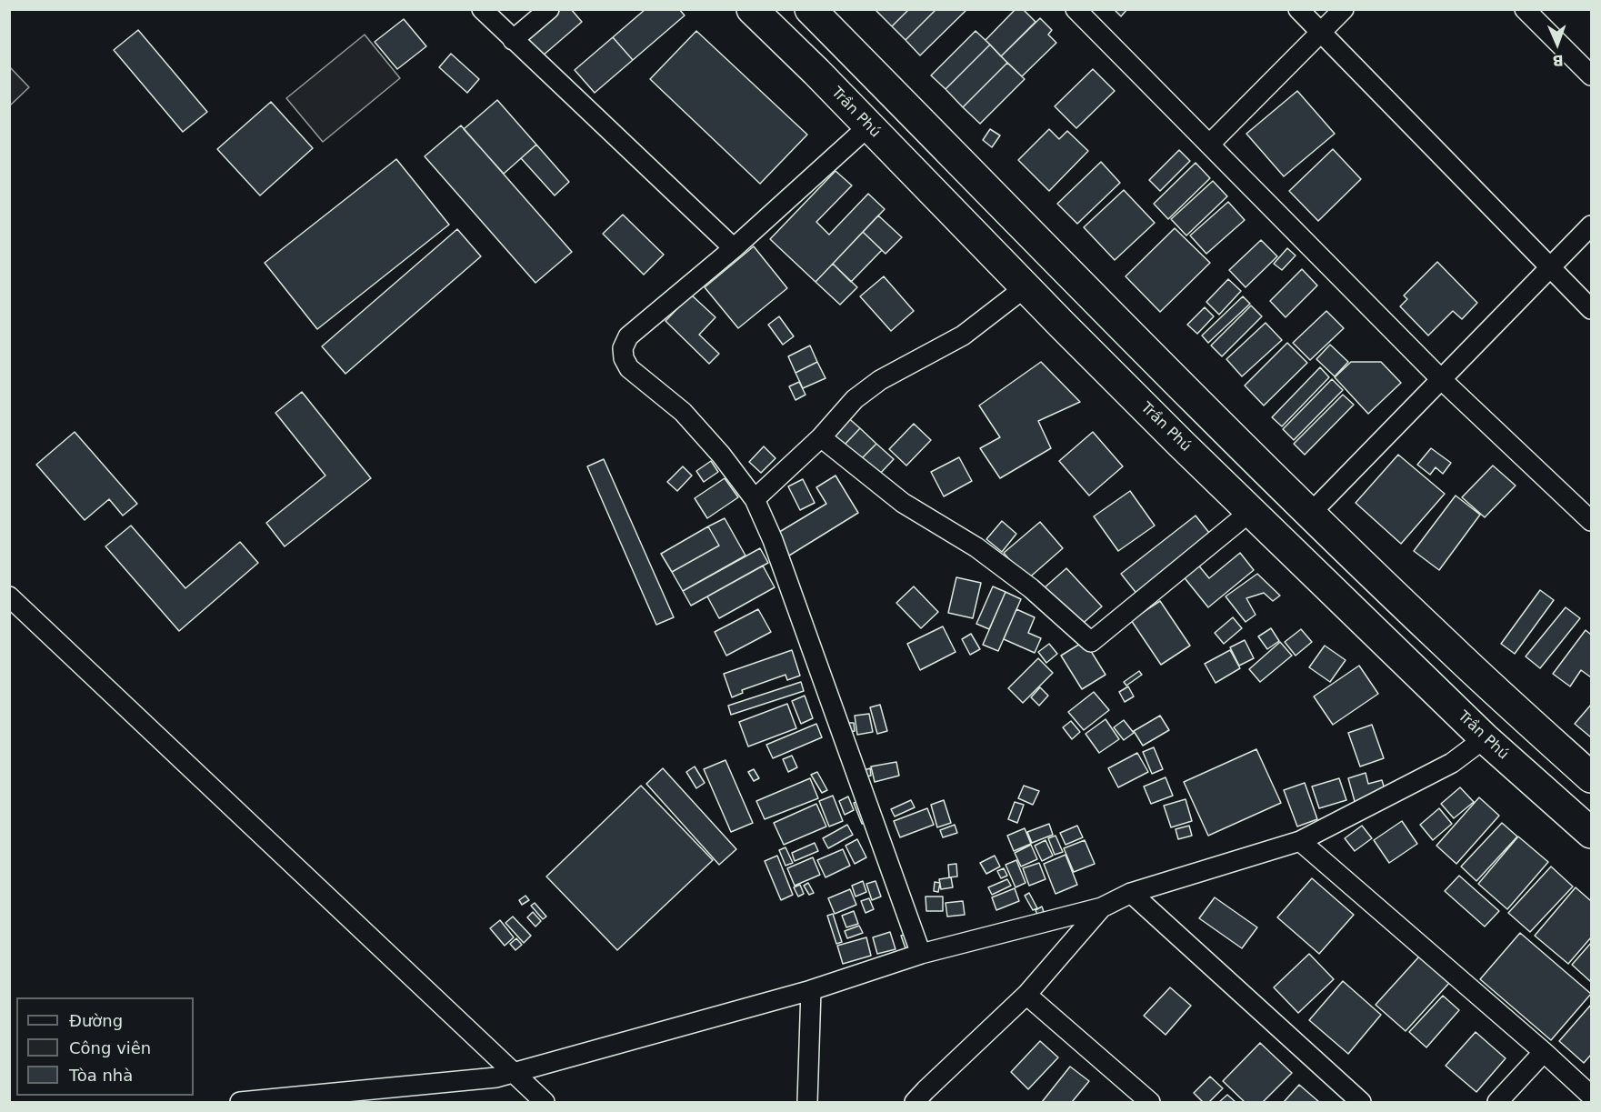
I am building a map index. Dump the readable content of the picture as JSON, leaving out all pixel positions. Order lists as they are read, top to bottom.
{
  "streets": {
    "main road": ["Trần Phú"]
  },
  "legend": ["Đường", "Công viên", "Tòa nhà"],
  "north": "bottom"
}
